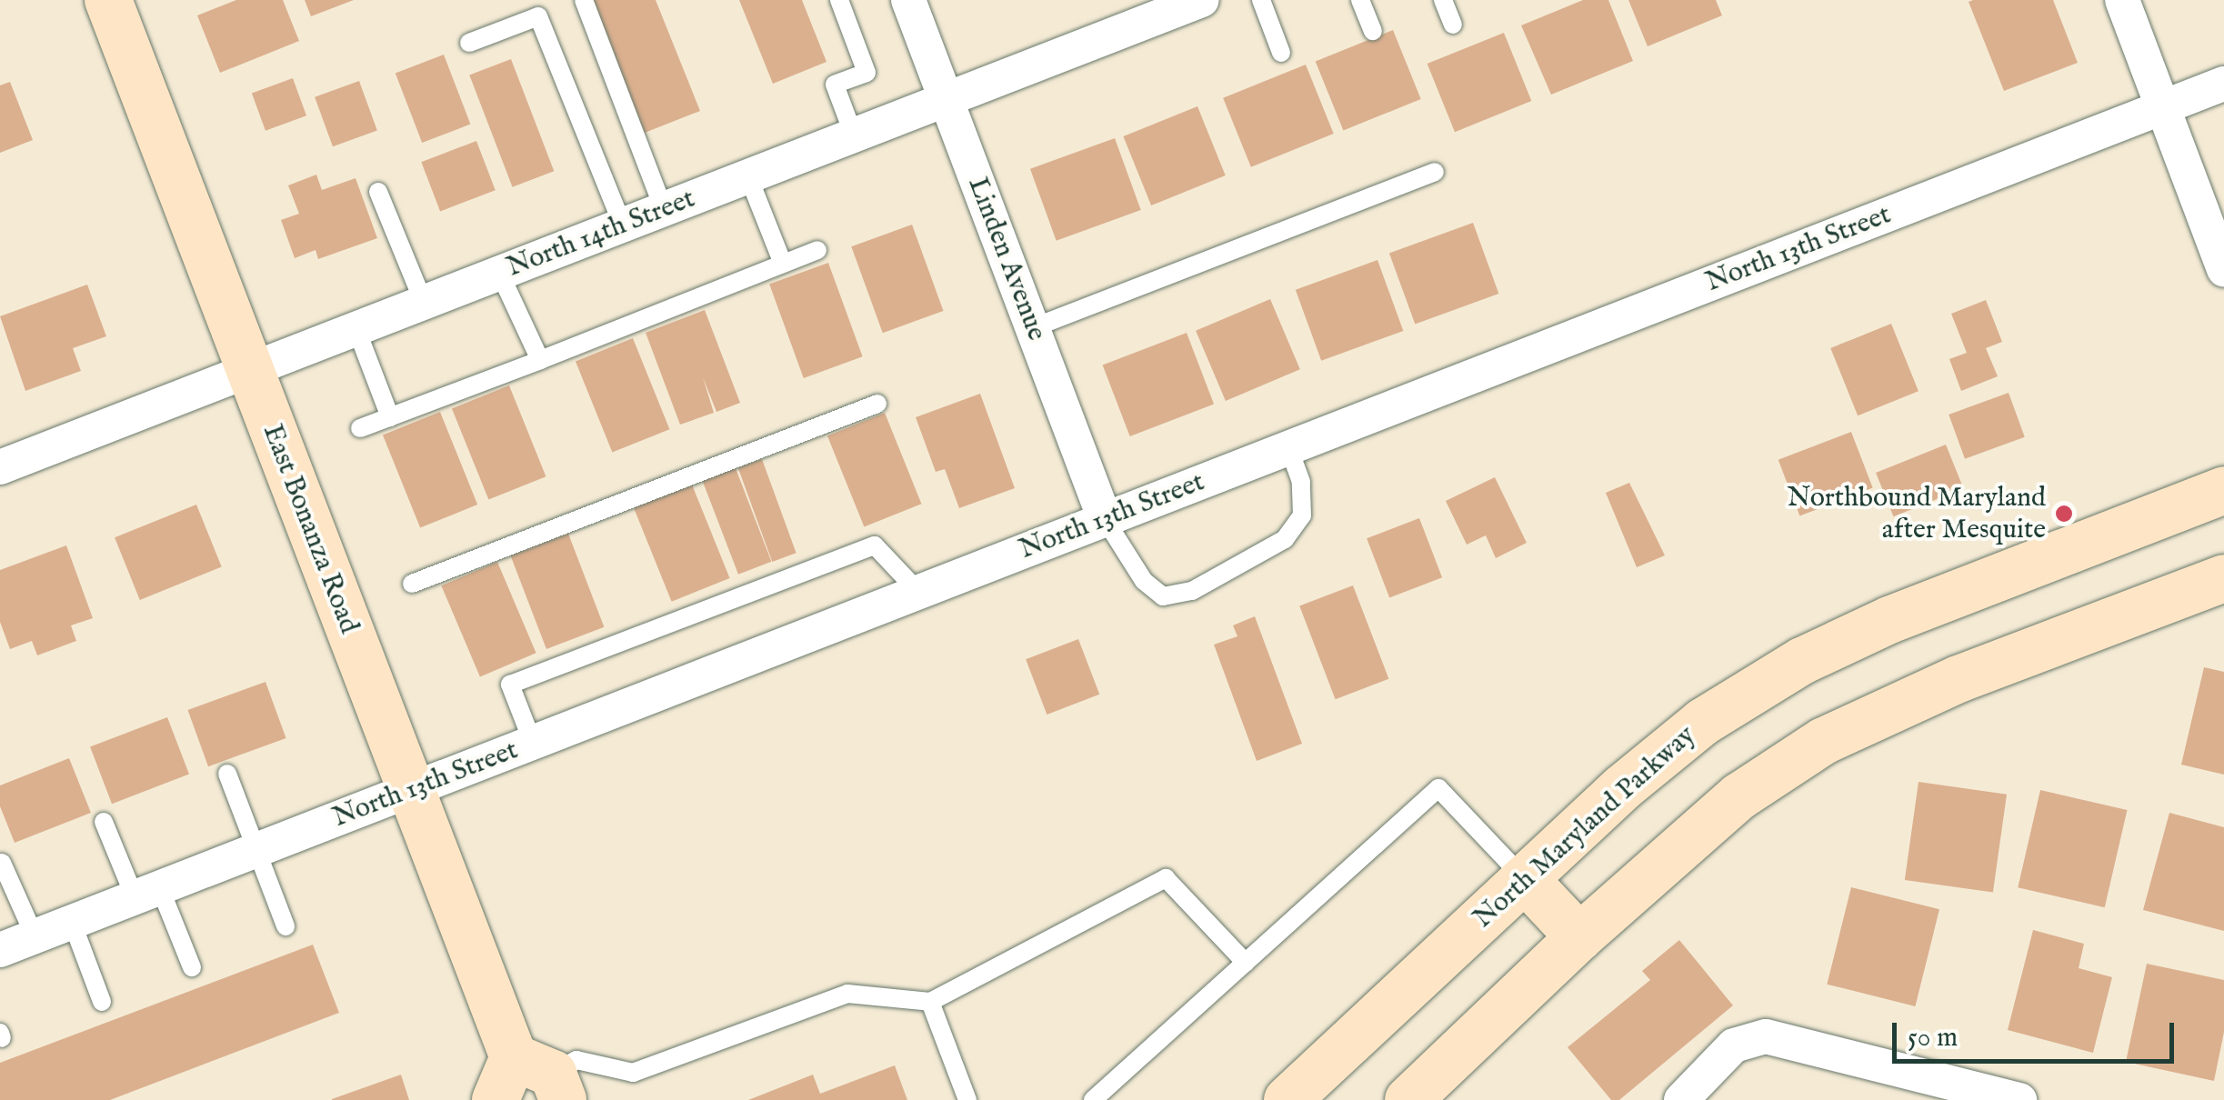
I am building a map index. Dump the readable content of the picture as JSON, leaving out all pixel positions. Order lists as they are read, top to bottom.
{
  "streets": {
    "main road": ["East Bonanza Road", "North Maryland Parkway"],
    "street": ["North 14th Street", "North 13th Street", "Linden Avenue"]
  },
  "crossings": [
    ["North 14th Street", "Linden Avenue"],
    ["North 14th Street", "East Bonanza Road"],
    ["North 13th Street", "Linden Avenue"],
    ["North 13th Street", "East Bonanza Road"]
  ],
  "places": ["Northbound Maryland after Mesquite"],
  "scale_bar": "50 m"
}
